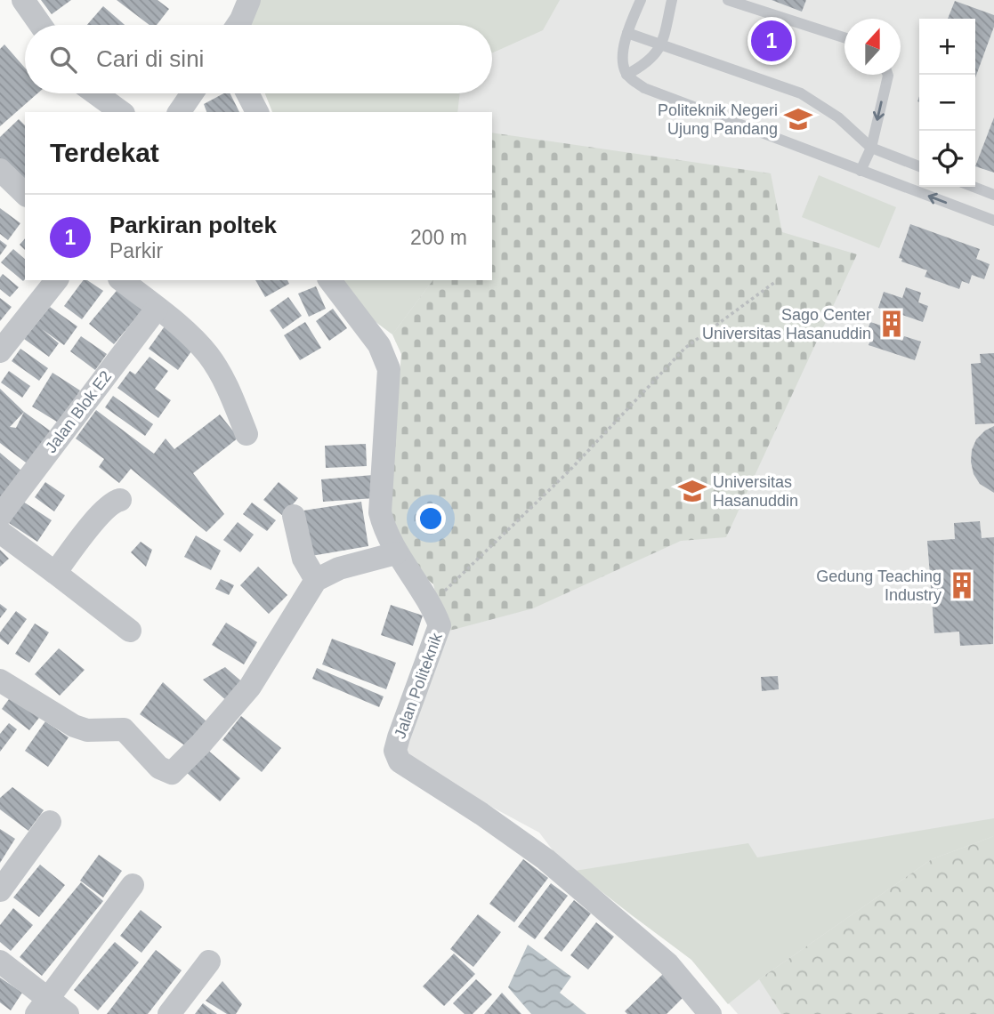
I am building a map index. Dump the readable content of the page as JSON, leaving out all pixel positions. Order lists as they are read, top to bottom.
{
  "streets": {
    "street": ["Jalan Blok E2", "Jalan Politeknik"]
  },
  "places": {
    "school or university": ["Politeknik Negeri Ujung Pandang", "Universitas Hasanuddin"],
    "building": ["Sago Center Universitas Hasanuddin", "Gedung Teaching Industry"]
  },
  "north": "top",
  "page": {
    "pins": "1",
    "map_buttons": ["+", "−"],
    "search": "Cari di sini",
    "heading": "Terdekat",
    "list": [
      {
        "mark": "1",
        "name": "Parkiran poltek",
        "note": "Parkir",
        "value": "200 m"
      }
    ]
  }
}
